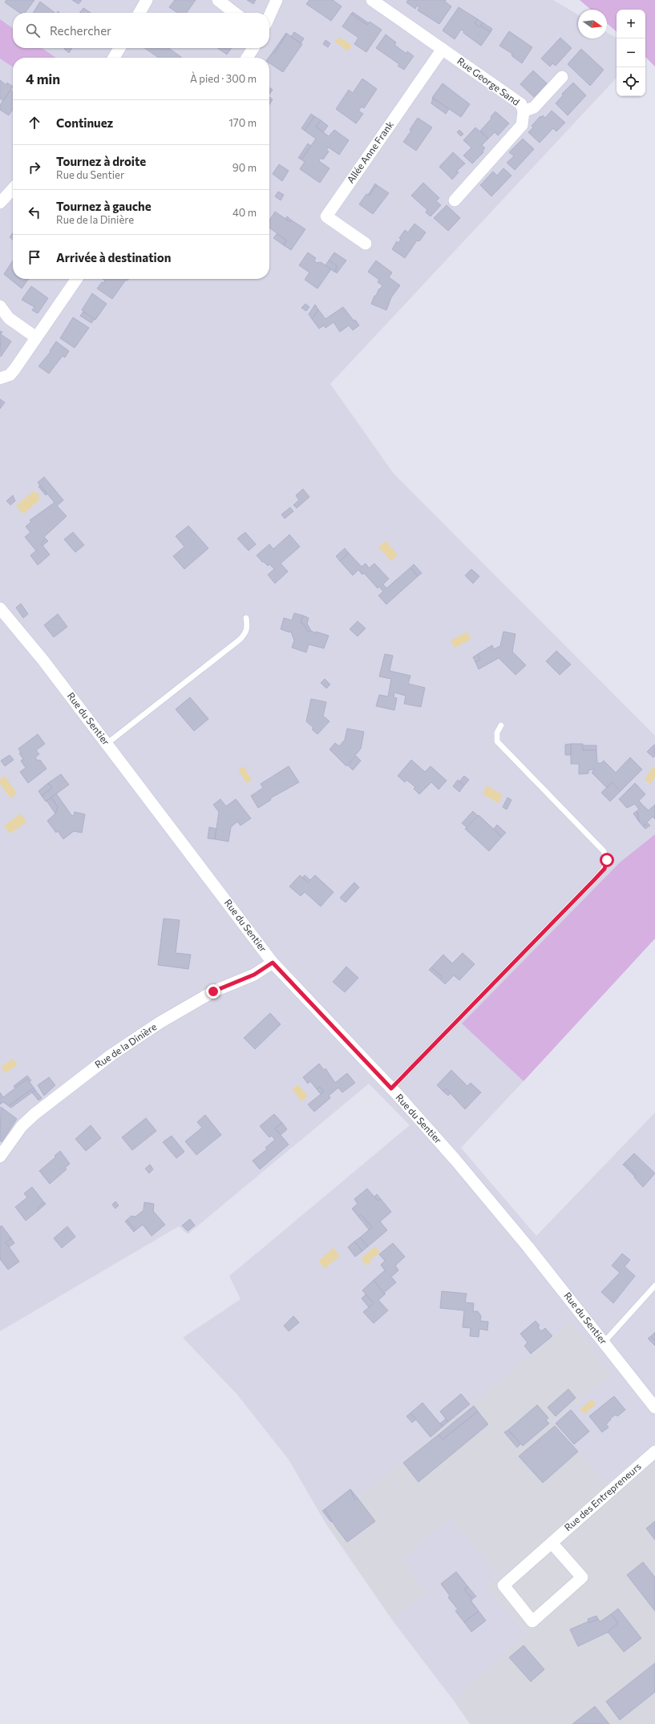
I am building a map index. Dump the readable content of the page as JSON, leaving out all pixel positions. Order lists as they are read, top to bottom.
{
  "streets": {
    "street": [
      "Rue George Sand",
      "Allée Anne Frank",
      "Rue du Sentier",
      "Rue de la Dinière",
      "Rue des Entrepreneurs"
    ]
  },
  "crossings": [
    ["Rue George Sand", "Allée Anne Frank"],
    ["Rue du Sentier", "Rue de la Dinière"]
  ],
  "north": "right",
  "page": {
    "map_buttons": ["+", "−"],
    "search": "Rechercher",
    "heading": ["4 min", "À pied · 300 m"],
    "list": [
      ["Continuez", "170 m"],
      ["Tournez à droite", "Rue du Sentier", "90 m"],
      ["Tournez à gauche", "Rue de la Dinière", "40 m"],
      "Arrivée à destination"
    ]
  }
}
